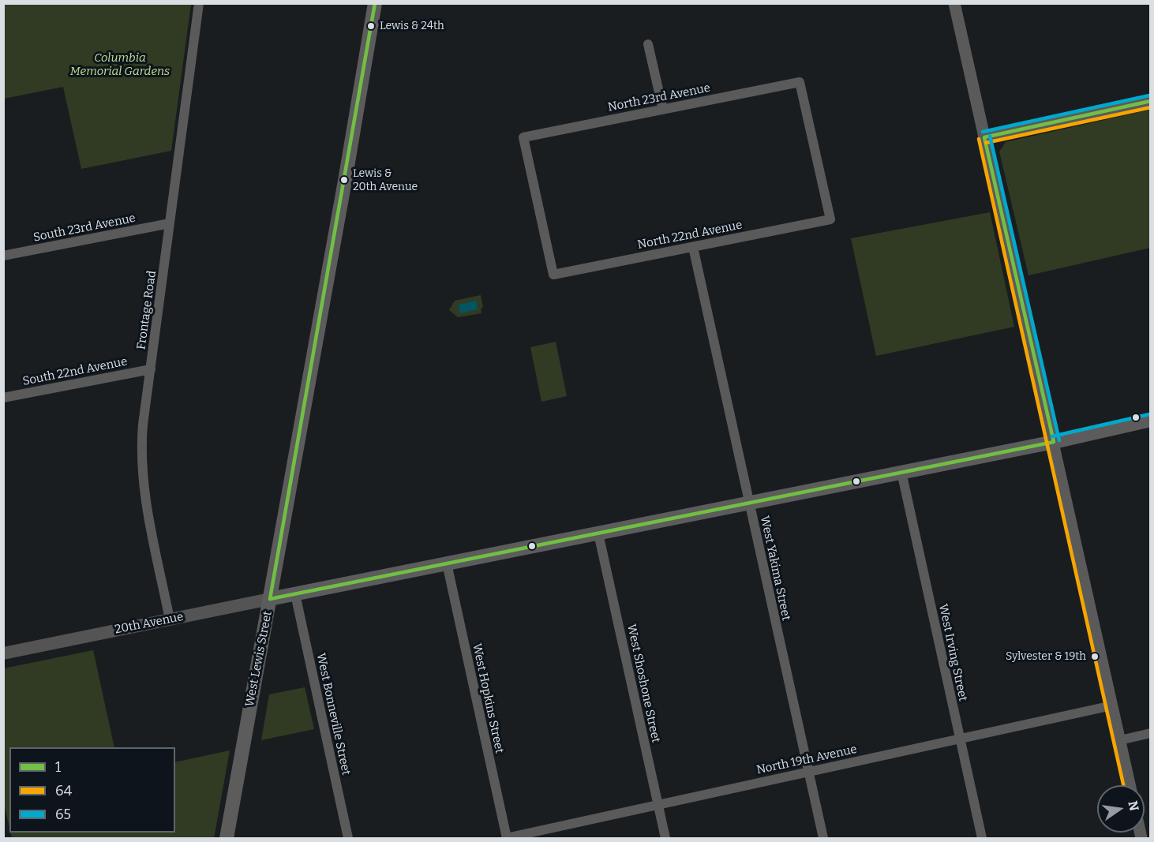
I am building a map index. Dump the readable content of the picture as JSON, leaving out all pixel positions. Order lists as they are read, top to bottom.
{
  "streets": {
    "main road": ["20th Avenue", "West Lewis Street"],
    "street": [
      "North 23rd Avenue",
      "South 23rd Avenue",
      "North 22nd Avenue",
      "Frontage Road",
      "South 22nd Avenue",
      "West Yakima Street",
      "West Irving Street",
      "West Shoshone Street",
      "West Hopkins Street",
      "West Bonneville Street",
      "North 19th Avenue"
    ]
  },
  "crossings": [
    ["North 23rd Avenue", "North 22nd Avenue"],
    ["South 23rd Avenue", "Frontage Road"],
    ["North 22nd Avenue", "West Yakima Street"],
    ["Frontage Road", "South 22nd Avenue"],
    ["Frontage Road", "20th Avenue"],
    ["West Yakima Street", "20th Avenue"],
    ["West Yakima Street", "North 19th Avenue"],
    ["20th Avenue", "West Irving Street"],
    ["20th Avenue", "West Lewis Street"],
    ["20th Avenue", "West Shoshone Street"],
    ["20th Avenue", "West Hopkins Street"],
    ["20th Avenue", "West Bonneville Street"],
    ["West Irving Street", "North 19th Avenue"],
    ["West Shoshone Street", "North 19th Avenue"],
    ["West Hopkins Street", "North 19th Avenue"]
  ],
  "parks": ["Columbia Memorial Gardens"],
  "places": ["Lewis & 24th", "Lewis & 20th Avenue", "Sylvester & 19th"],
  "lines": ["transit line 1", "transit line 65", "transit line 64"],
  "legend": ["1", "64", "65"],
  "north": "right"
}
